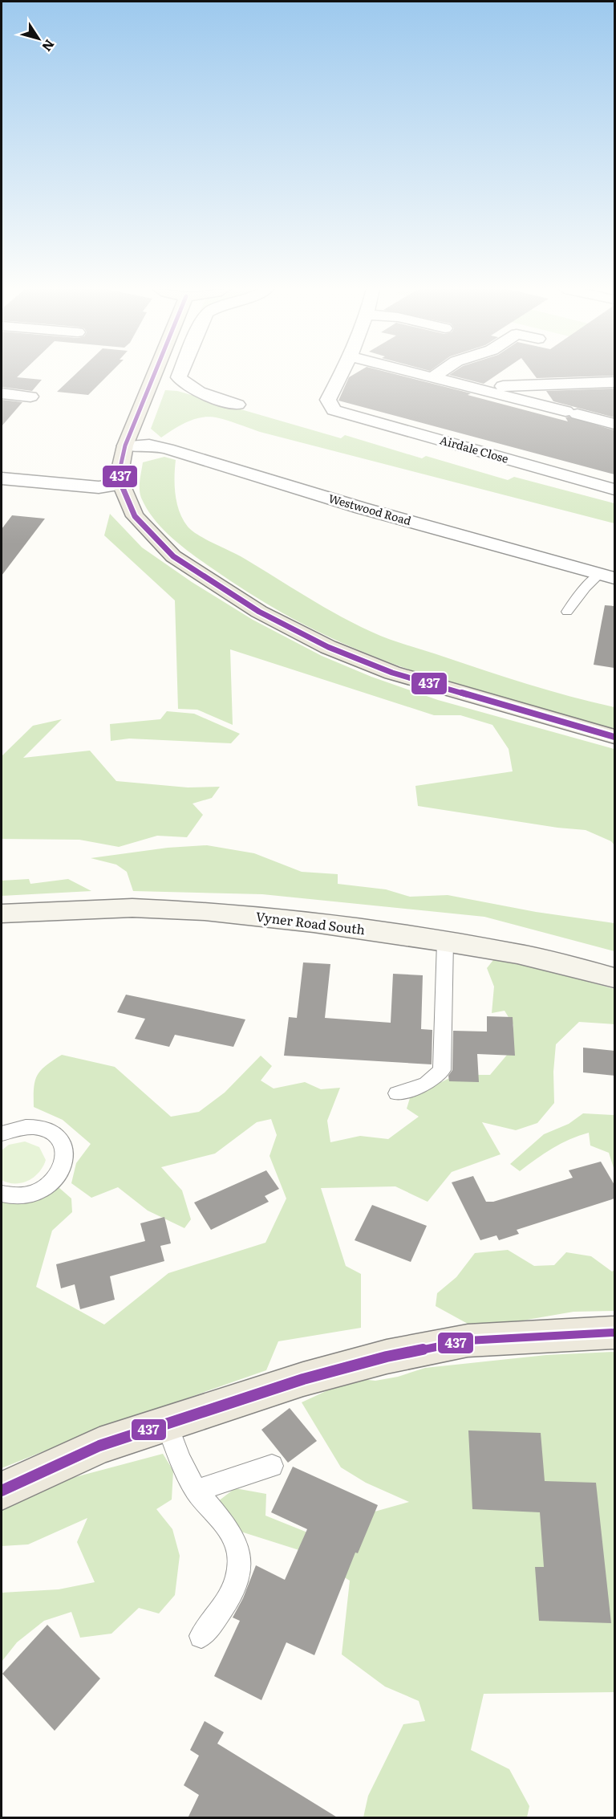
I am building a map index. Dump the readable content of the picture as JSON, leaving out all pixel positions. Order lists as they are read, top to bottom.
{
  "streets": {
    "street": ["Airdale Close", "Westwood Road", "Vyner Road South"]
  },
  "lines": ["transit line 437"],
  "north": "bottom right"
}
